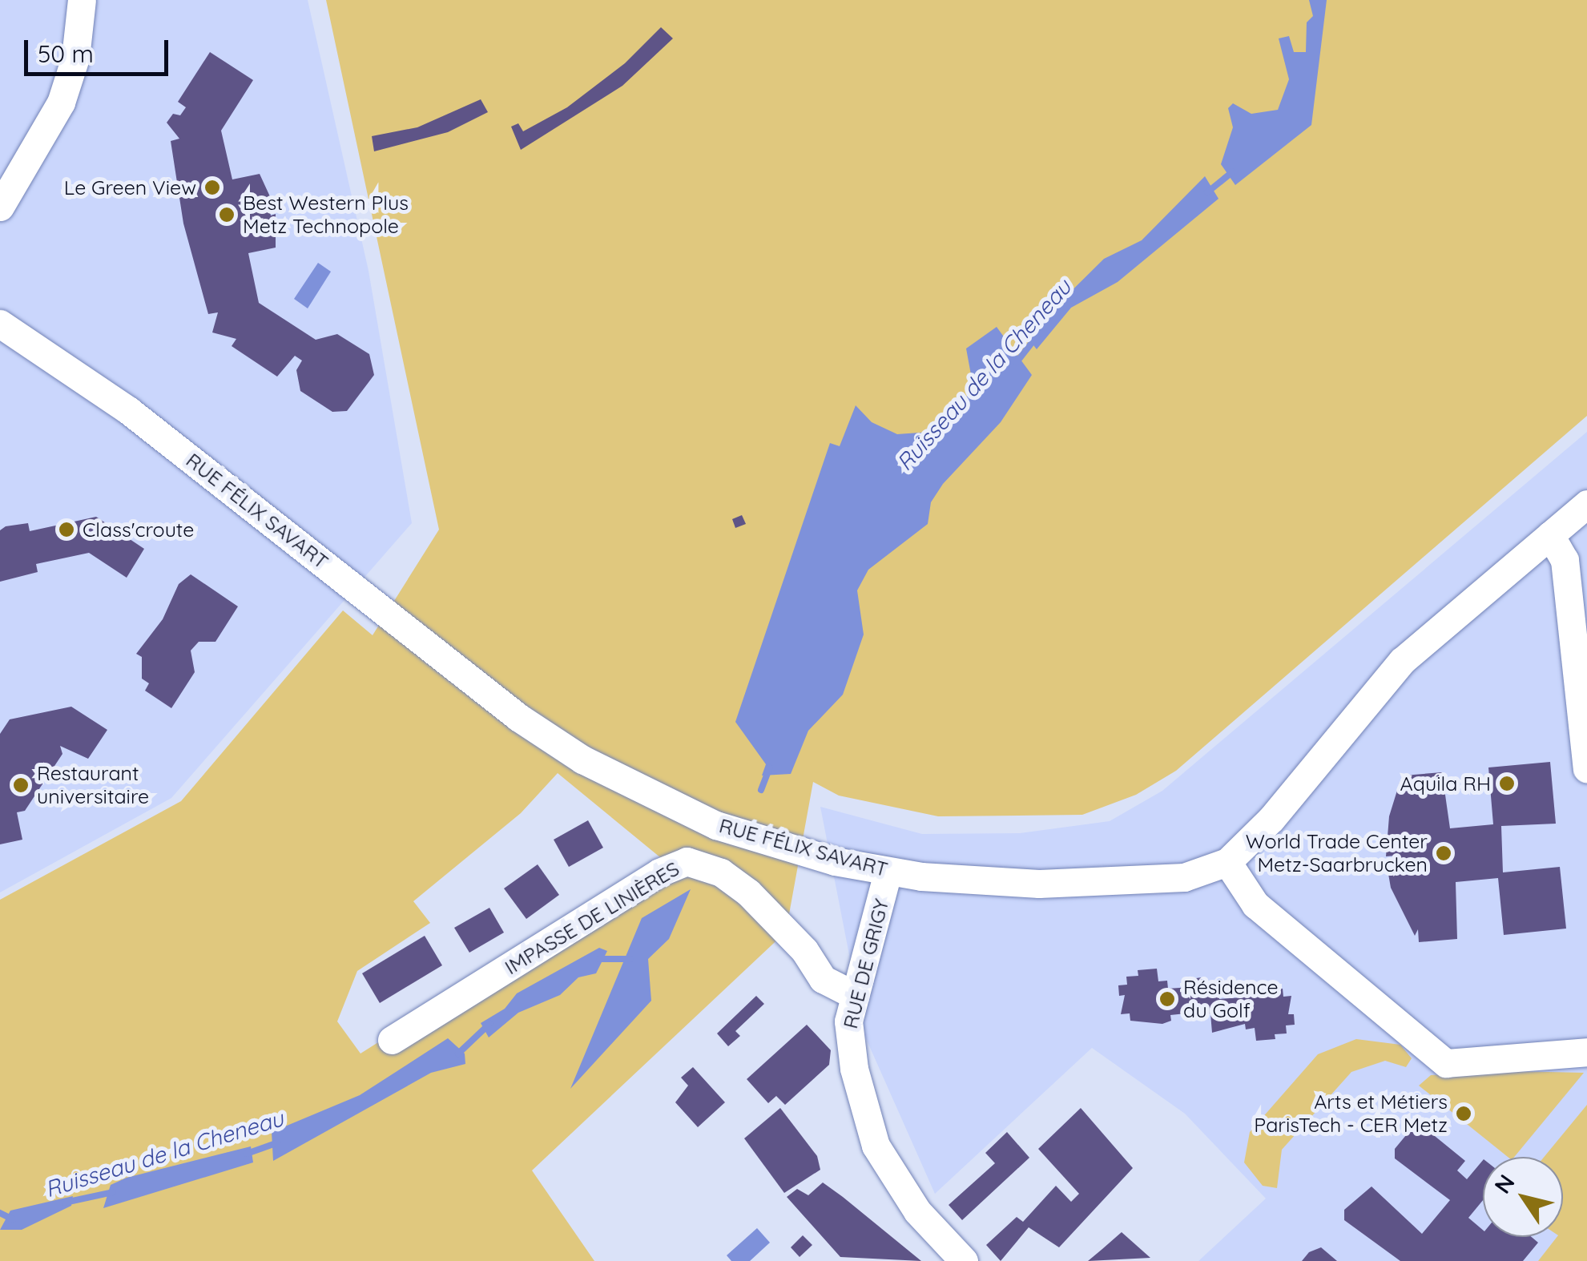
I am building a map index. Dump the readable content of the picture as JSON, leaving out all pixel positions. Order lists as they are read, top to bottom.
{
  "streets": {
    "street": ["RUE FÉLIX SAVART", "IMPASSE DE LINIÈRES", "RUE DE GRIGY"]
  },
  "crossings": [
    ["RUE FÉLIX SAVART", "RUE DE GRIGY"],
    ["IMPASSE DE LINIÈRES", "RUE DE GRIGY"]
  ],
  "water": ["Ruisseau de la Cheneau"],
  "places": [
    "Le Green View",
    "Best Western Plus Metz Technopole",
    "Class'croute",
    "Aquila RH",
    "Restaurant universitaire",
    "World Trade Center Metz-Saarbrucken",
    "Résidence du Golf",
    "Arts et Métiers ParisTech - CER Metz"
  ],
  "scale_bar": "50 m",
  "north": "top left"
}
